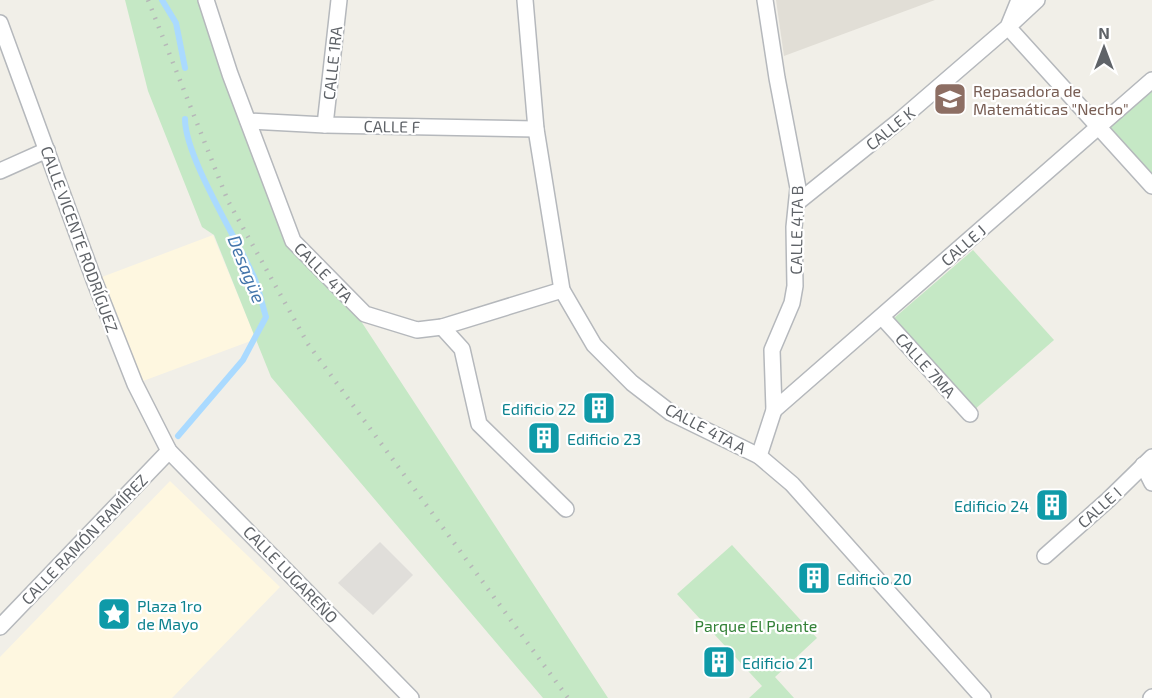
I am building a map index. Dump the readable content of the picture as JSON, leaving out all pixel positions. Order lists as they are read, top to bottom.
{
  "streets": {
    "street": [
      "CALLE 1RA",
      "CALLE F",
      "CALLE K",
      "CALLE 4TA B",
      "CALLE VICENTE RODRÍGUEZ",
      "CALLE J",
      "CALLE 4TA",
      "CALLE 7MA",
      "CALLE 4TA A",
      "CALLE I",
      "CALLE RAMÓN RAMÍREZ",
      "CALLE LUGAREÑO"
    ]
  },
  "crossings": [
    ["CALLE 1RA", "CALLE F"],
    ["CALLE F", "CALLE 4TA"],
    ["CALLE F", "CALLE 4TA A"],
    ["CALLE K", "CALLE 4TA B"],
    ["CALLE 4TA B", "CALLE J"],
    ["CALLE 4TA B", "CALLE 4TA A"],
    ["CALLE VICENTE RODRÍGUEZ", "CALLE RAMÓN RAMÍREZ"],
    ["CALLE VICENTE RODRÍGUEZ", "CALLE LUGAREÑO"],
    ["CALLE J", "CALLE 7MA"],
    ["CALLE 4TA", "CALLE 4TA A"],
    ["CALLE RAMÓN RAMÍREZ", "CALLE LUGAREÑO"]
  ],
  "water": ["Desagüe"],
  "parks": ["Parque El Puente"],
  "places": {
    "school or university": ["Repasadora de Matemáticas \"Necho\""],
    "building": [
      "Edificio 22",
      "Edificio 23",
      "Edificio 24",
      "Edificio 20",
      "Edificio 21"
    ],
    "place": ["Plaza 1ro de Mayo"]
  },
  "north": "top"
}
